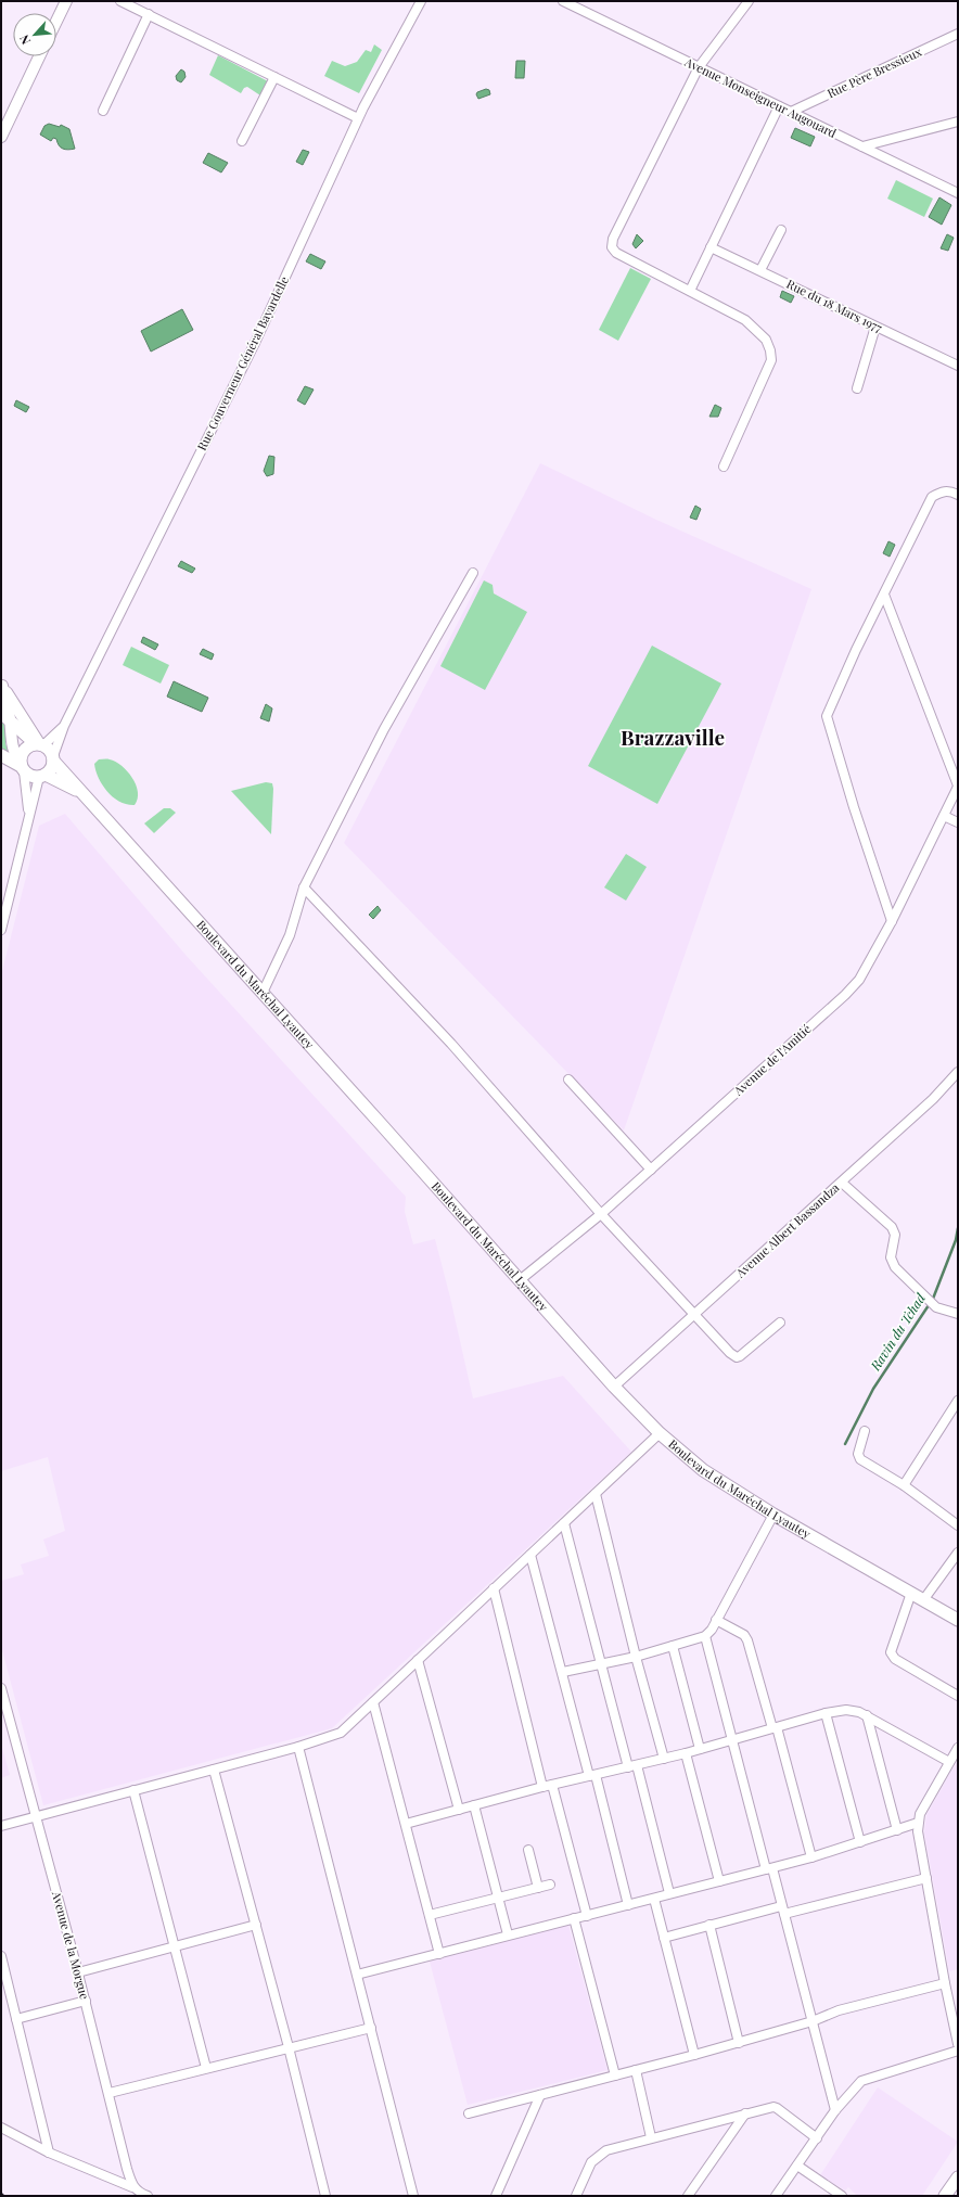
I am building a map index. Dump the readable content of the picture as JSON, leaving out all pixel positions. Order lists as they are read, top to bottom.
{
  "streets": {
    "main road": ["Boulevard du Maréchal Lyautey"],
    "street": [
      "Rue Père Bressieux",
      "Avenue Monseigneur Augouard",
      "Rue du 18 Mars 1977",
      "Rue Gouverneur Général Bayardelle",
      "Avenue de l'Amitié",
      "Avenue Albert Bassandza",
      "Avenue de la Morgue"
    ]
  },
  "crossings": [
    ["Rue Père Bressieux", "Avenue Monseigneur Augouard"],
    ["Rue Gouverneur Général Bayardelle", "Boulevard du Maréchal Lyautey"],
    ["Boulevard du Maréchal Lyautey", "Avenue de l'Amitié"],
    ["Boulevard du Maréchal Lyautey", "Avenue Albert Bassandza"]
  ],
  "districts": ["Brazzaville"],
  "water": ["Ravin du Tchad"],
  "north": "bottom left"
}
